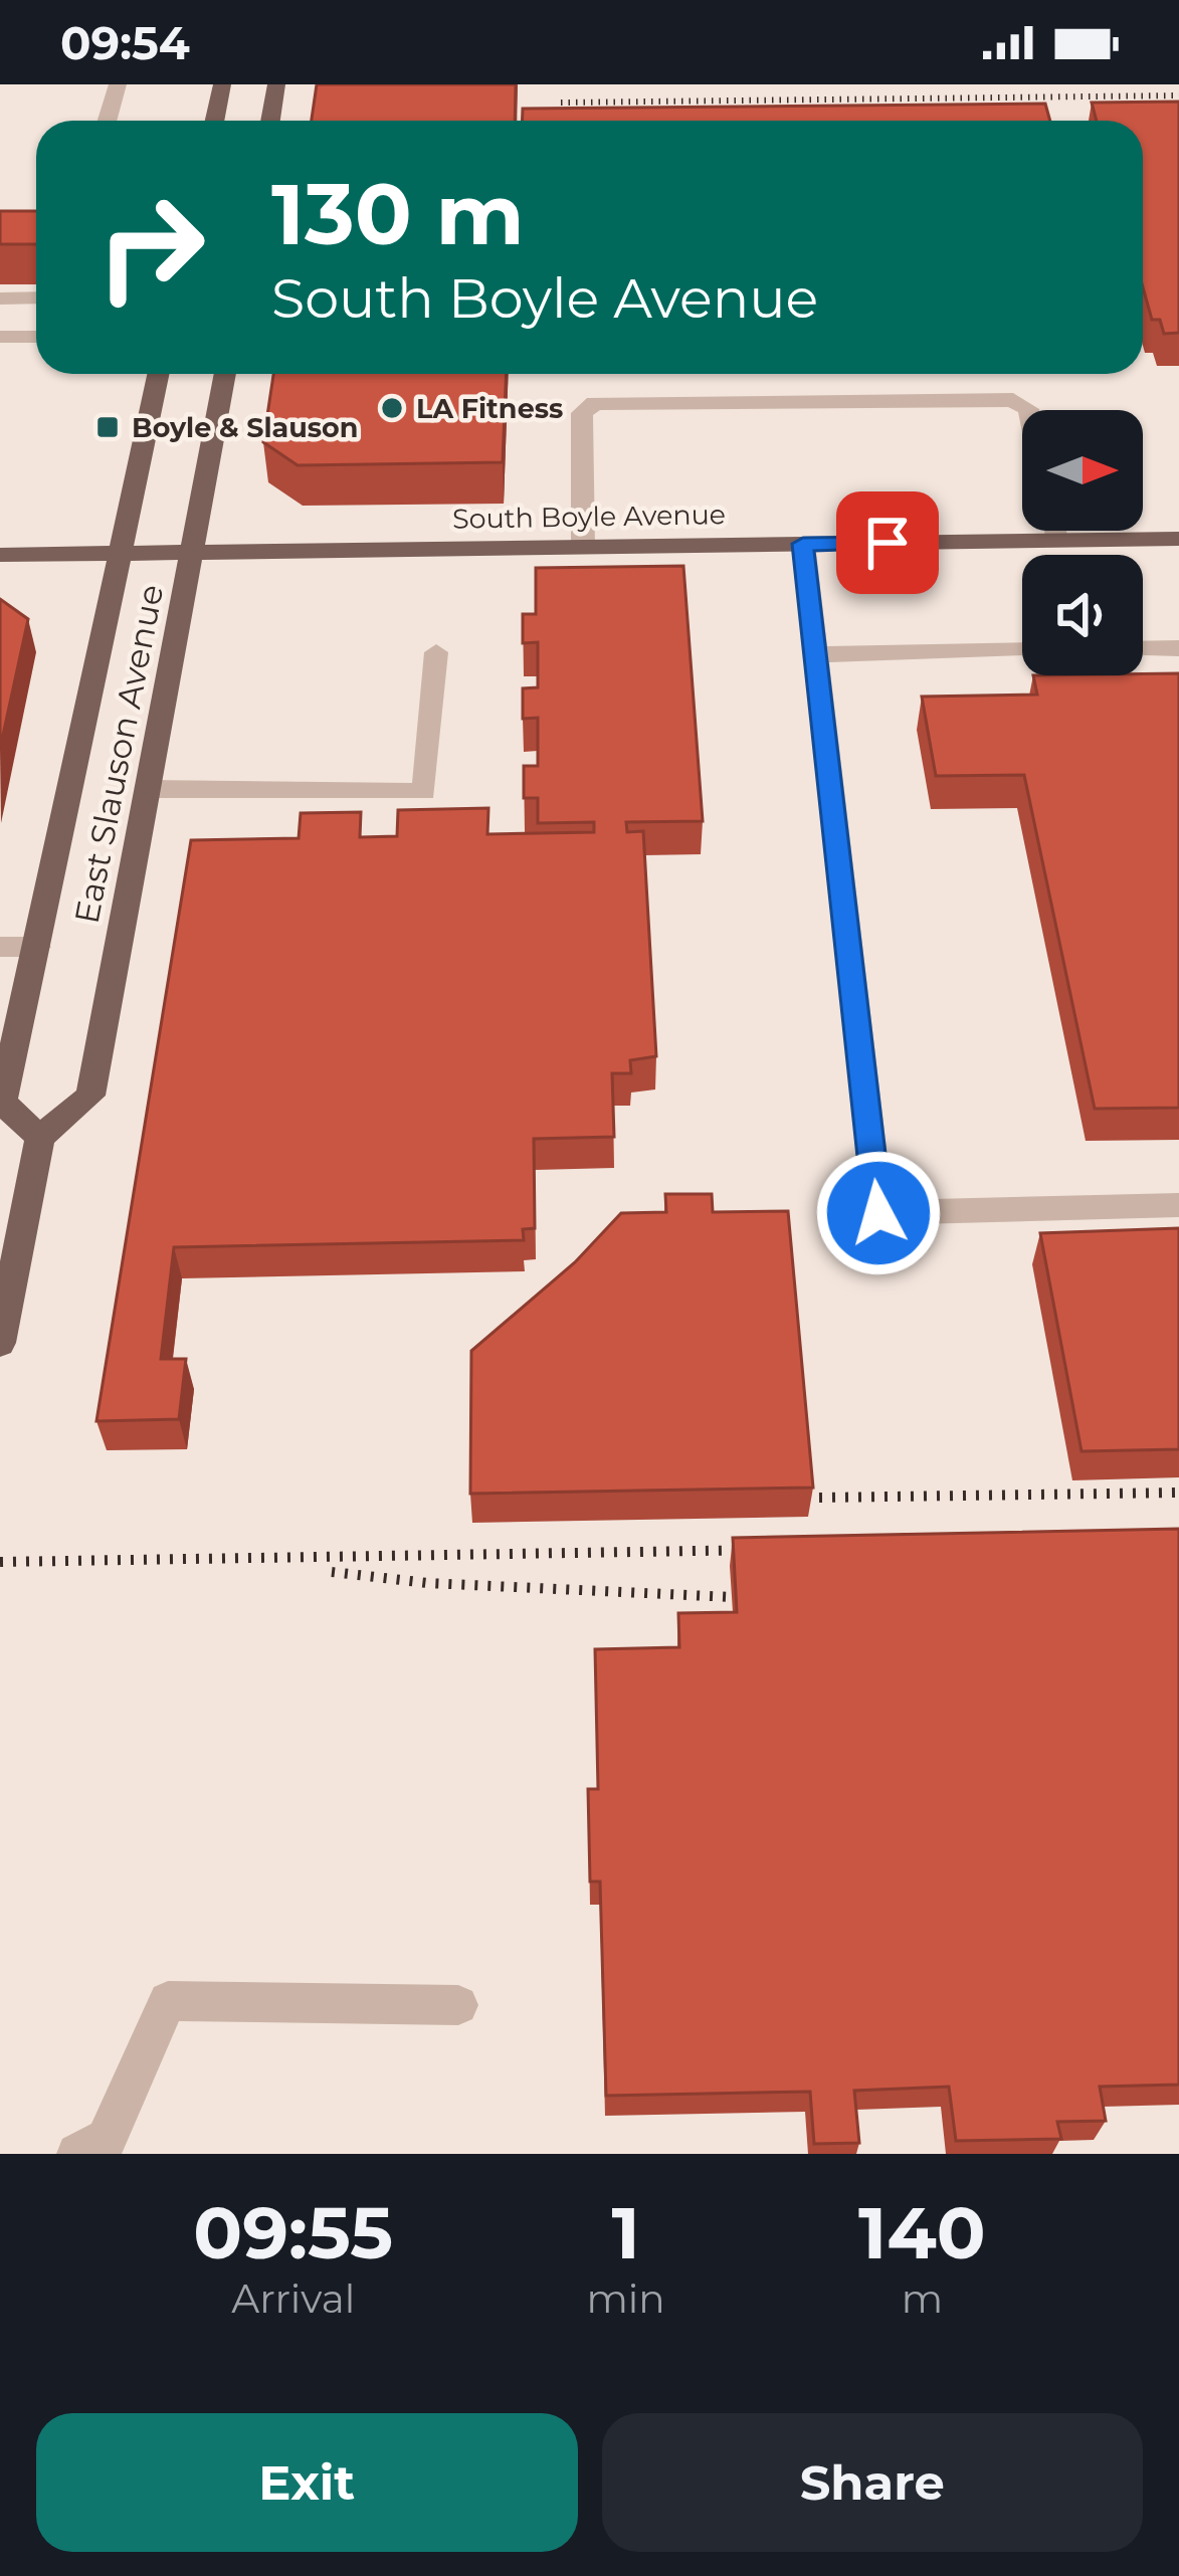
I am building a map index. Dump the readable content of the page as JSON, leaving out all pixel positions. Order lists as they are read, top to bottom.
{
  "streets": {
    "main road": ["South Boyle Avenue", "East Slauson Avenue"]
  },
  "crossings": [
    ["South Boyle Avenue", "East Slauson Avenue"]
  ],
  "places": {
    "other": ["LA Fitness"],
    "transit": ["Boyle & Slauson"]
  },
  "north": "right",
  "page": {
    "status": "09:54",
    "turn": ["130 m", "South Boyle Avenue"],
    "eta": [
      "09:55",
      "Arrival",
      "1",
      "min",
      "140",
      "m"
    ],
    "buttons": ["Exit", "Share"]
  }
}
